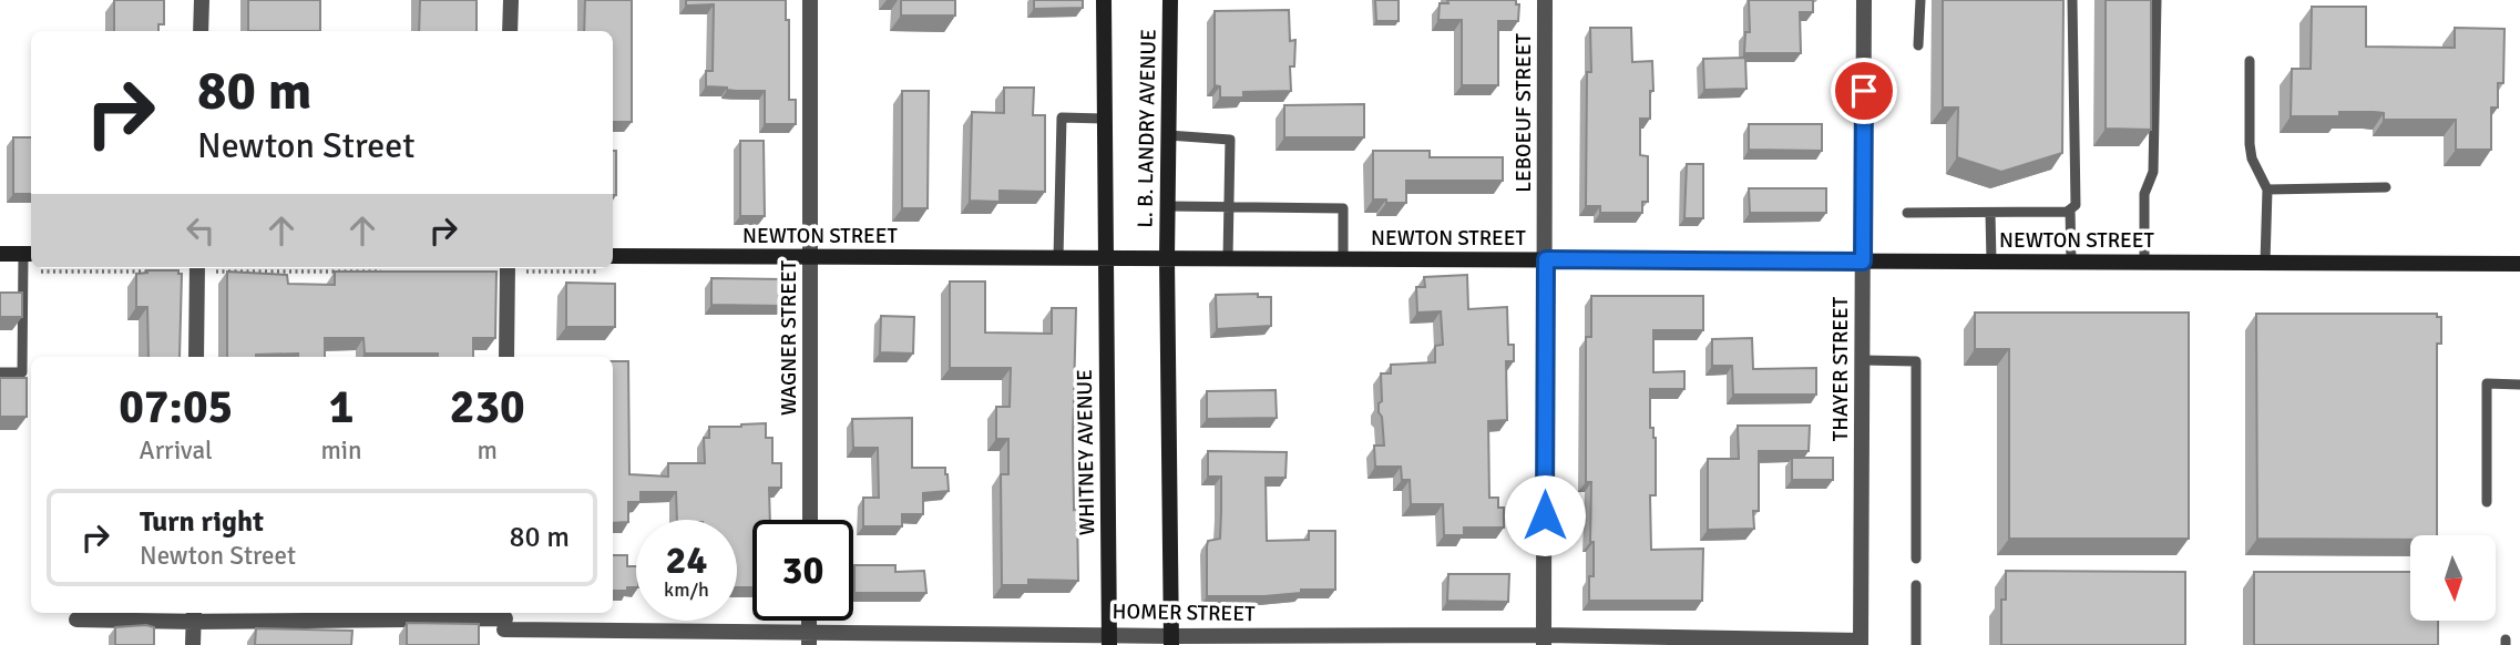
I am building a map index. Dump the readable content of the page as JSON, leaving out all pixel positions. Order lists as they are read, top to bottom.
{
  "streets": {
    "main road": ["L. B. LANDRY AVENUE", "NEWTON STREET", "WHITNEY AVENUE"],
    "street": [
      "LEBOEUF STREET",
      "WAGNER STREET",
      "THAYER STREET",
      "HOMER STREET"
    ]
  },
  "crossings": [
    ["LEBOEUF STREET", "NEWTON STREET"],
    ["LEBOEUF STREET", "HOMER STREET"],
    ["L. B. LANDRY AVENUE", "NEWTON STREET"],
    ["L. B. LANDRY AVENUE", "WHITNEY AVENUE"],
    ["NEWTON STREET", "WAGNER STREET"],
    ["NEWTON STREET", "THAYER STREET"],
    ["NEWTON STREET", "WHITNEY AVENUE"],
    ["THAYER STREET", "HOMER STREET"],
    ["WHITNEY AVENUE", "HOMER STREET"]
  ],
  "north": "bottom",
  "page": {
    "turn": ["80 m", "Newton Street"],
    "eta": [
      "07:05",
      "Arrival",
      "1",
      "min",
      "230",
      "m"
    ],
    "list": [
      {
        "name": "Turn right",
        "note": "Newton Street",
        "value": "80 m"
      }
    ],
    "speed": "24 km/h",
    "limit": "30"
  }
}
